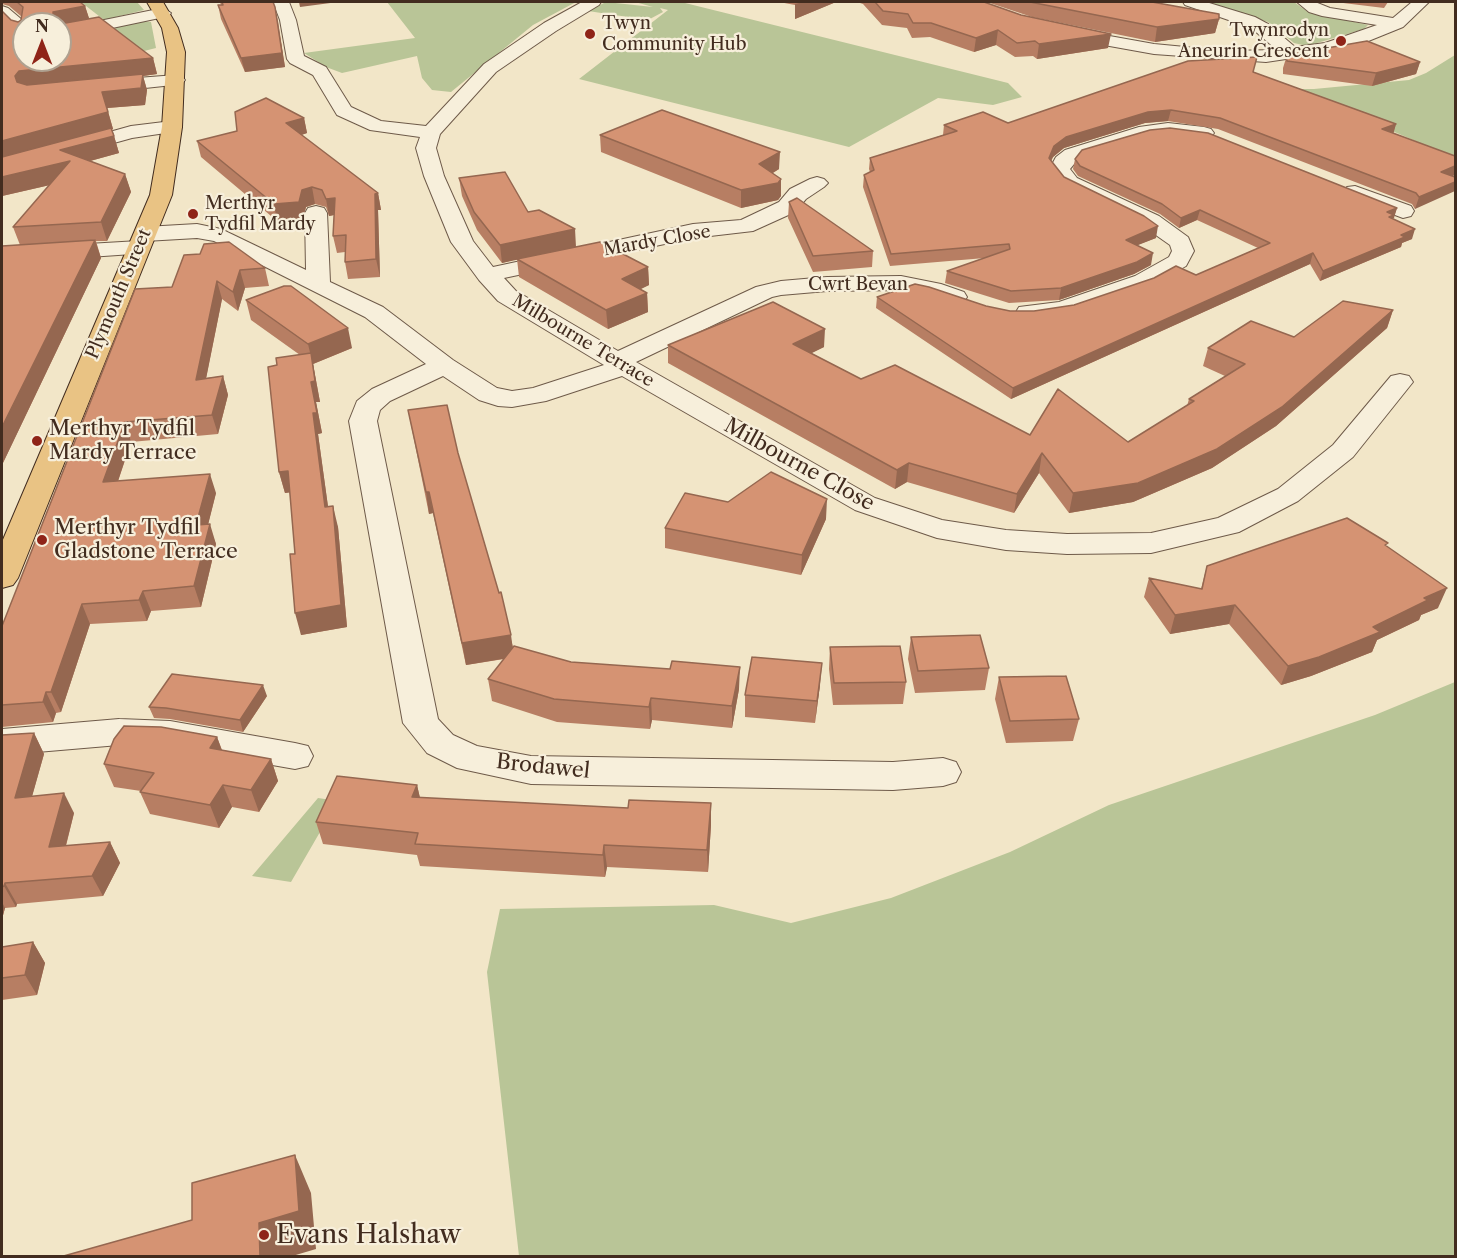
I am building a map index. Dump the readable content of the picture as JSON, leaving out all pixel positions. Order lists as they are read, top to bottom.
{
  "streets": {
    "main road": ["Plymouth Street"],
    "street": [
      "Mardy Close",
      "Cwrt Bevan",
      "Milbourne Terrace",
      "Milbourne Close",
      "Brodawel"
    ]
  },
  "crossings": [
    ["Mardy Close", "Milbourne Terrace"],
    ["Cwrt Bevan", "Plymouth Street"],
    ["Cwrt Bevan", "Milbourne Terrace"],
    ["Cwrt Bevan", "Brodawel"],
    ["Milbourne Terrace", "Milbourne Close"]
  ],
  "places": [
    "Twyn Community Hub",
    "Twynrodyn Aneurin Crescent",
    "Merthyr Tydfil Mardy",
    "Merthyr Tydfil Mardy Terrace",
    "Merthyr Tydfil Gladstone Terrace",
    "Evans Halshaw"
  ],
  "north": "top"
}
